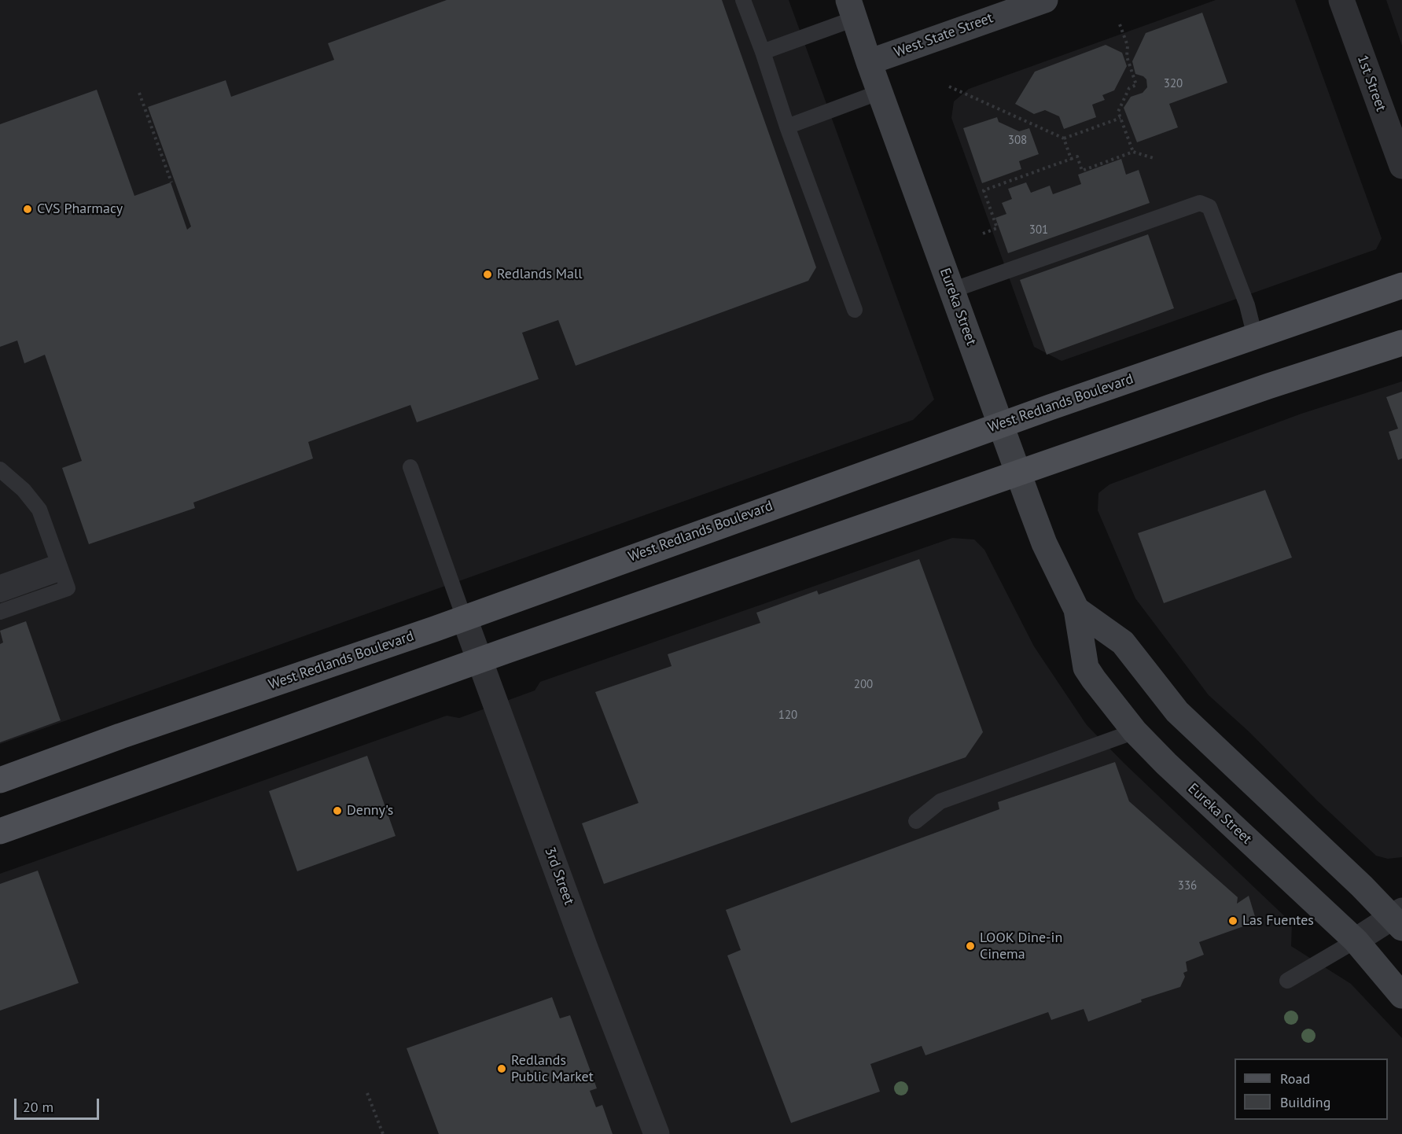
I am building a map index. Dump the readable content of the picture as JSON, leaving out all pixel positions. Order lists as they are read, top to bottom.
{
  "streets": {
    "main road": ["West Redlands Boulevard"],
    "street": [
      "West State Street",
      "1st Street",
      "Eureka Street",
      "3rd Street"
    ]
  },
  "crossings": [
    ["West State Street", "Eureka Street"],
    ["Eureka Street", "West Redlands Boulevard"],
    ["West Redlands Boulevard", "3rd Street"]
  ],
  "places": [
    "CVS Pharmacy",
    "Redlands Mall",
    "Denny's",
    "Las Fuentes",
    "LOOK Dine-in Cinema",
    "Redlands Public Market"
  ],
  "house_numbers": [
    "320",
    "308",
    "301",
    "200",
    "120",
    "336"
  ],
  "legend": ["Road", "Building"],
  "scale_bar": "20 m"
}
